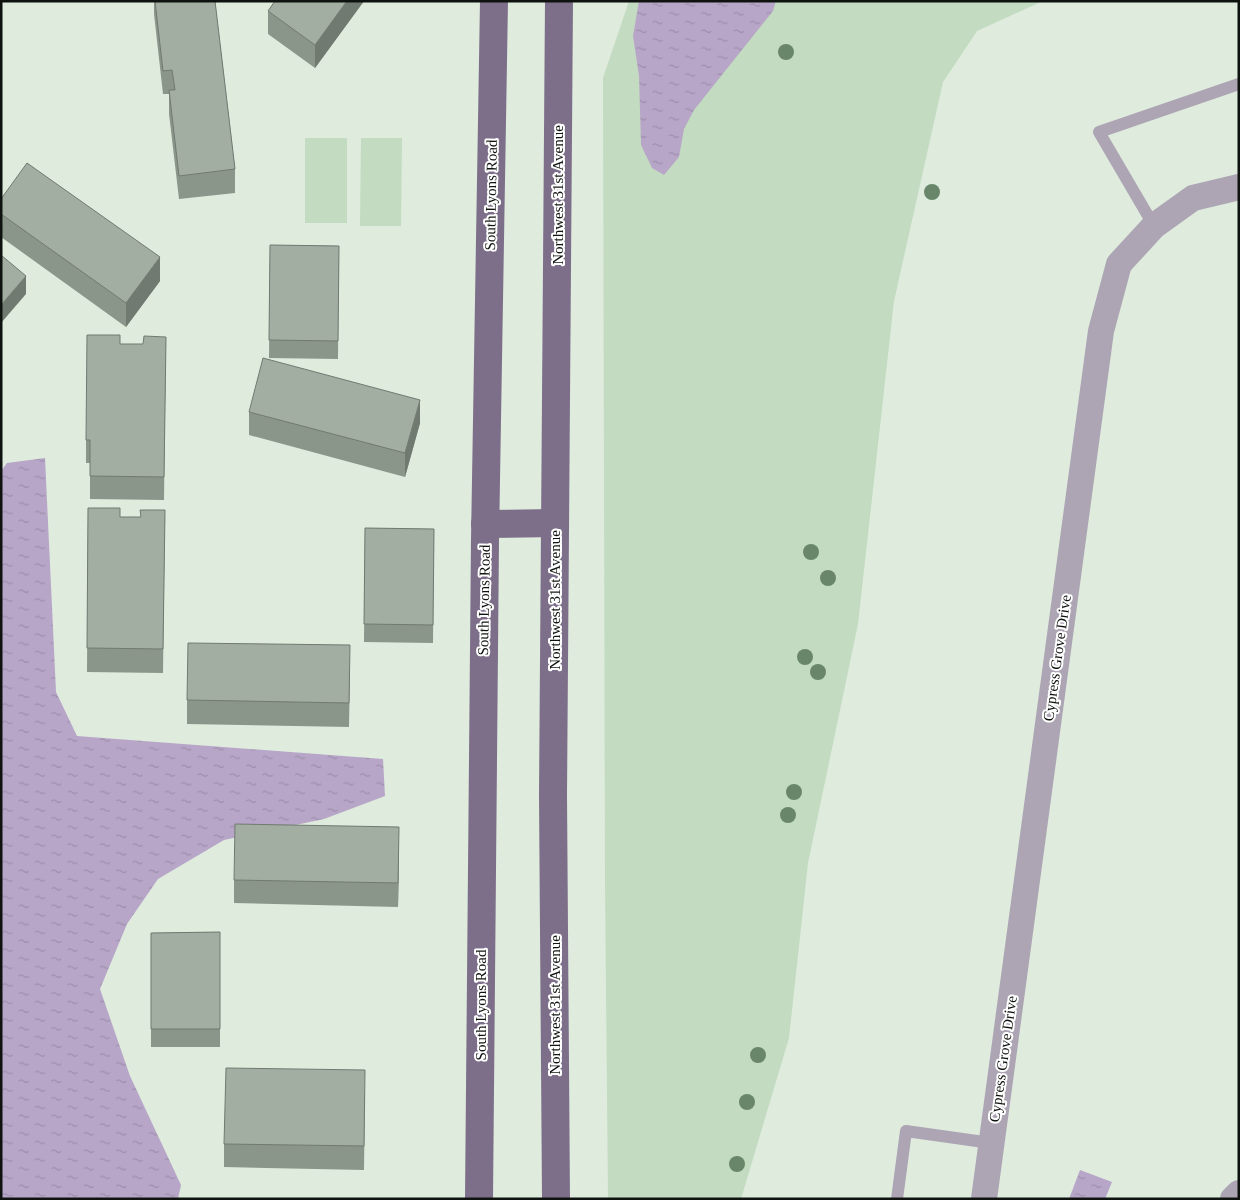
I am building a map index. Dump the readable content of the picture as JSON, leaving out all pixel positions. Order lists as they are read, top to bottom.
{
  "streets": {
    "main road": ["South Lyons Road", "Northwest 31st Avenue"],
    "street": ["Cypress Grove Drive"]
  }
}
